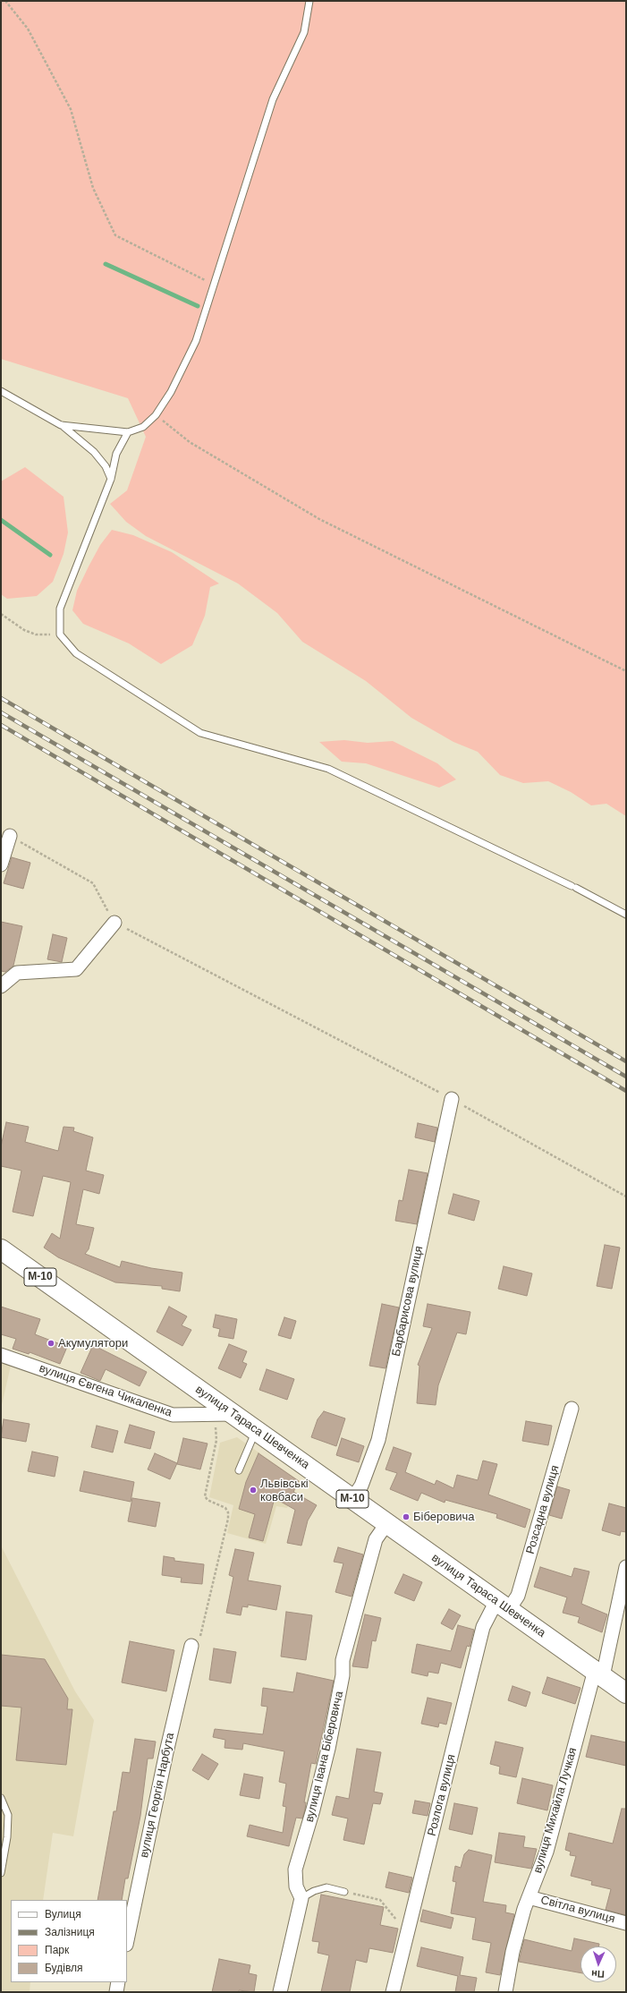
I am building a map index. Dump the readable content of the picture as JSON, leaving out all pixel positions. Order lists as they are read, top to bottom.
{
  "streets": {
    "main road": ["М-10", "вулиця Тараса Шевченка"],
    "street": [
      "Барбарисова вулиця",
      "вулиця Євгена Чикаленка",
      "Розсадна вулиця",
      "вулиця Івана Біберовича",
      "вулиця Георгія Нарбута",
      "Розлога вулиця",
      "вулиця Михайла Лучкая",
      "Світла вулиця"
    ]
  },
  "crossings": [
    ["Барбарисова вулиця", "вулиця Тараса Шевченка"],
    ["вулиця Євгена Чикаленка", "вулиця Тараса Шевченка"],
    ["вулиця Тараса Шевченка", "Розсадна вулиця"],
    ["вулиця Тараса Шевченка", "вулиця Івана Біберовича"],
    ["вулиця Тараса Шевченка", "Розлога вулиця"],
    ["вулиця Тараса Шевченка", "вулиця Михайла Лучкая"],
    ["Розсадна вулиця", "Розлога вулиця"],
    ["вулиця Михайла Лучкая", "Світла вулиця"]
  ],
  "places": ["Акумулятори", "Львівські ковбаси", "Біберовича"],
  "legend": [
    "Вулиця",
    "Залізниця",
    "Парк",
    "Будівля"
  ],
  "north": "bottom"
}
